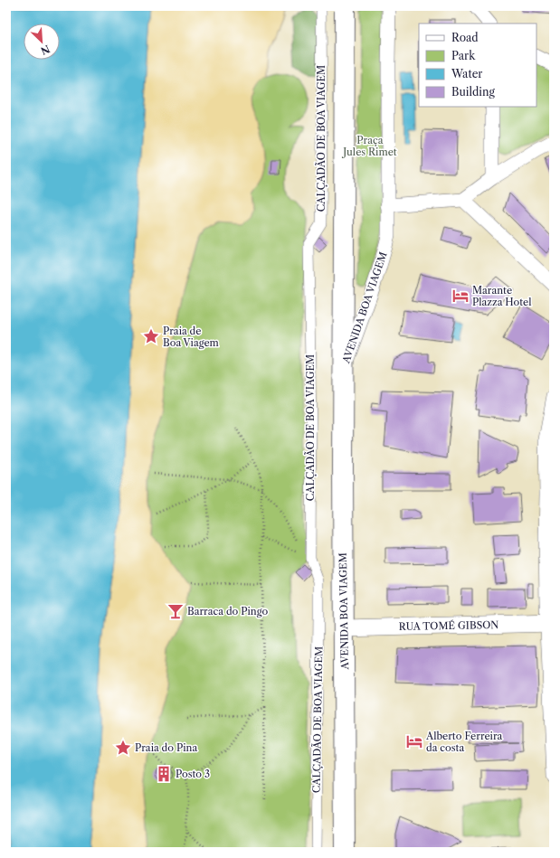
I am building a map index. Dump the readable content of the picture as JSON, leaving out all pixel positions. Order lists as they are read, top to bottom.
{
  "streets": {
    "main road": ["AVENIDA BOA VIAGEM"],
    "street": ["CALÇADÃO DE BOA VIAGEM", "RUA TOMÉ GIBSON"]
  },
  "crossings": [
    ["AVENIDA BOA VIAGEM", "RUA TOMÉ GIBSON"]
  ],
  "parks": ["Praça Jules Rimet"],
  "places": {
    "hotel": ["Marante Plazza Hotel", "Alberto Ferreira da costa"],
    "place": ["Praia de Boa Viagem", "Praia do Pina"],
    "bar": ["Barraca do Pingo"],
    "building": ["Posto 3"]
  },
  "legend": [
    "Road",
    "Park",
    "Water",
    "Building"
  ],
  "north": "bottom right"
}
